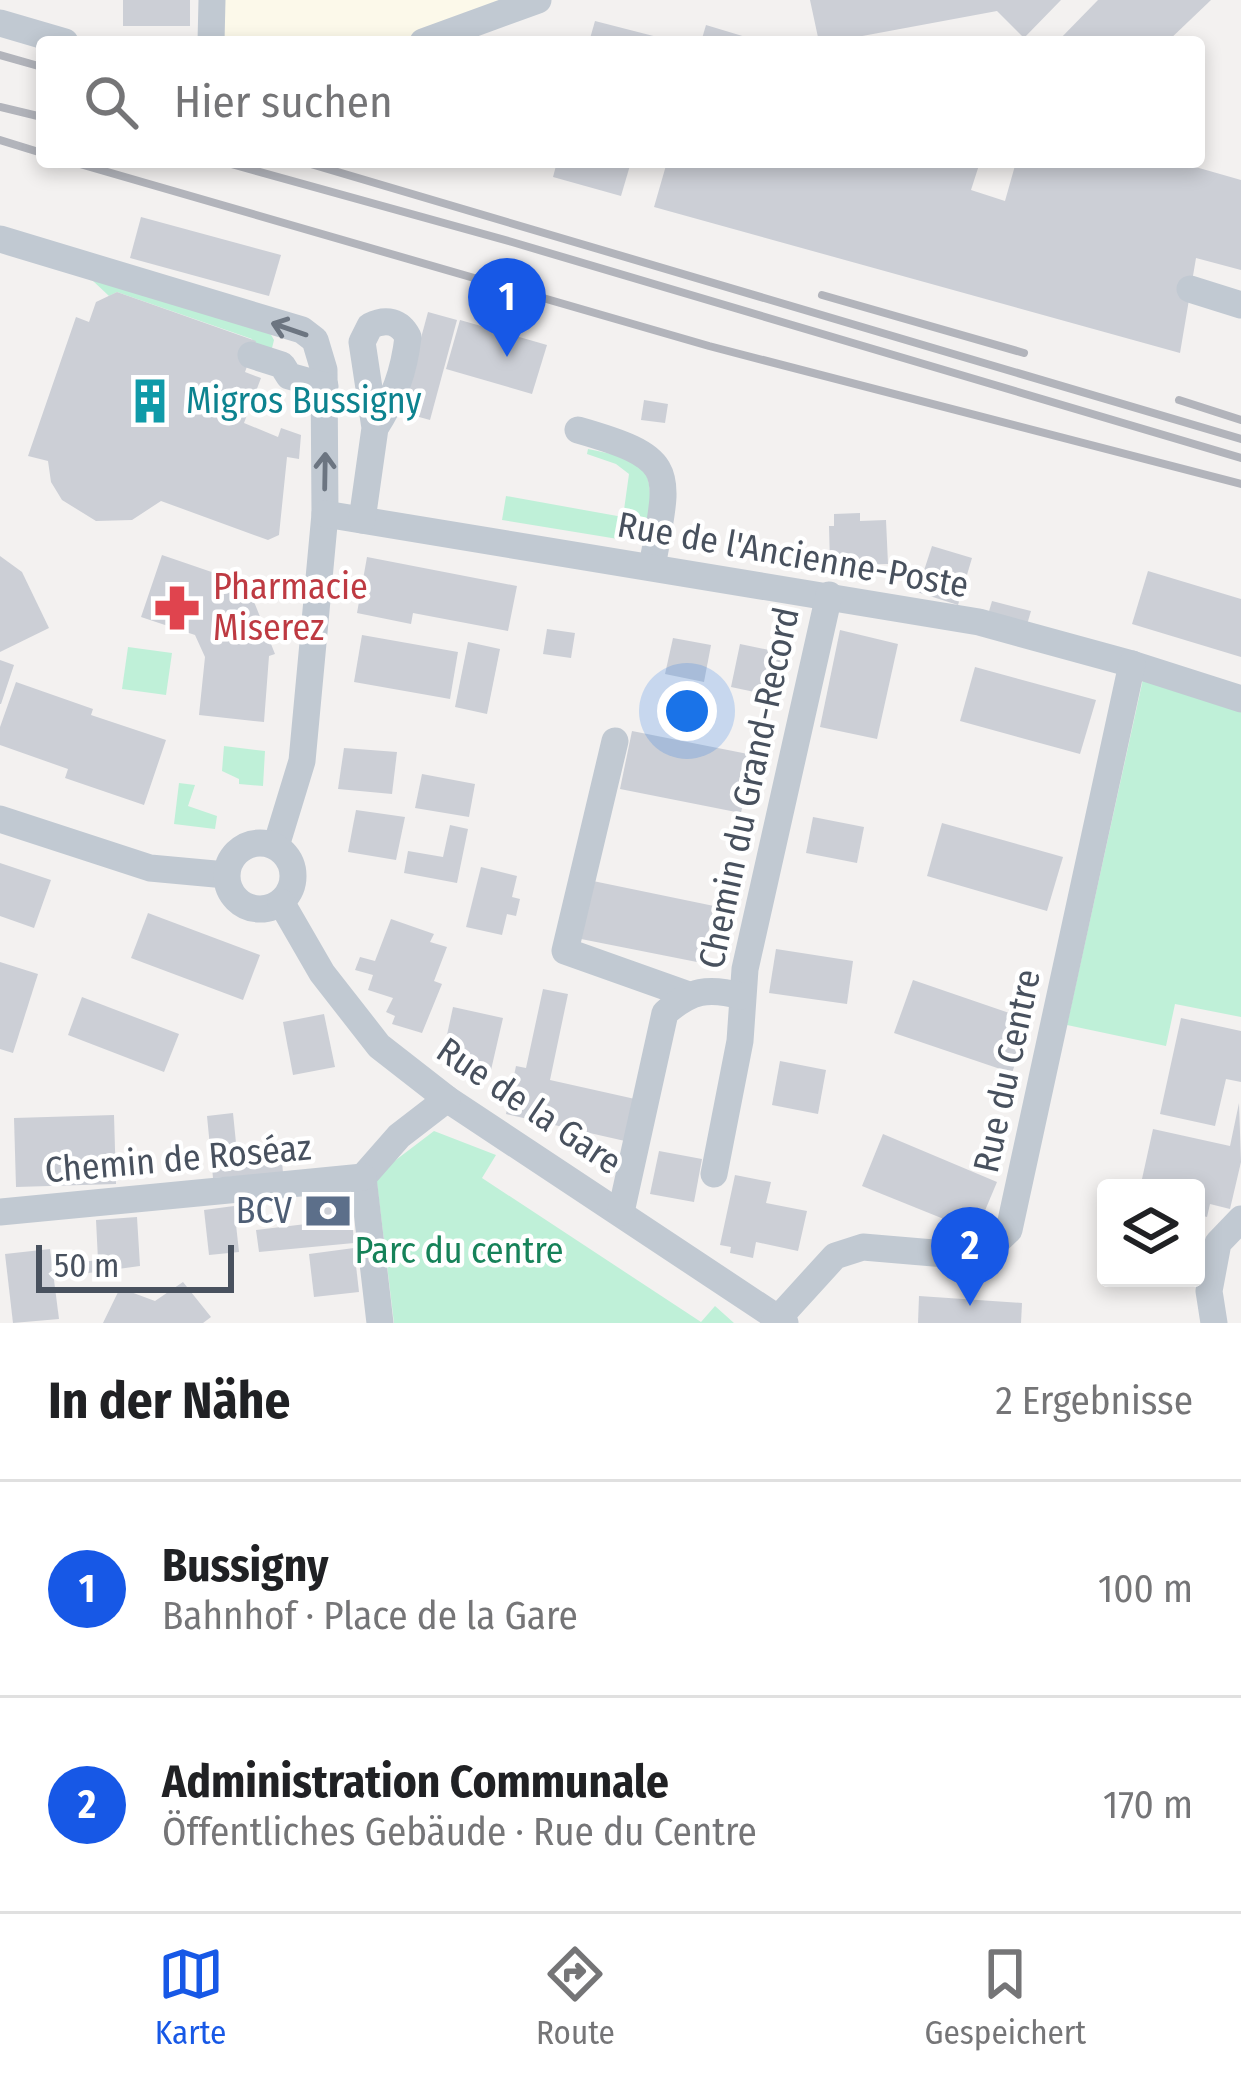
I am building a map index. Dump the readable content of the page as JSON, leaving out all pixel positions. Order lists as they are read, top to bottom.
{
  "streets": {
    "street": [
      "Rue de l'Ancienne-Poste",
      "Chemin du Grand-Record",
      "Rue du Centre",
      "Rue de la Gare",
      "Chemin de Roséaz"
    ]
  },
  "crossings": [
    ["Rue de l'Ancienne-Poste", "Chemin du Grand-Record"],
    ["Rue de l'Ancienne-Poste", "Rue du Centre"],
    ["Chemin du Grand-Record", "Rue de la Gare"],
    ["Rue du Centre", "Rue de la Gare"]
  ],
  "parks": ["Parc du centre"],
  "places": {
    "building": ["Migros Bussigny"],
    "pharmacy": ["Pharmacie Miserez"],
    "bank": ["BCV"]
  },
  "scale_bar": "50 m",
  "page": {
    "search": "Hier suchen",
    "pins": ["1", "2"],
    "scale": "50 m",
    "heading": ["In der Nähe", "2 Ergebnisse"],
    "list": [
      {
        "mark": "1",
        "name": "Bussigny",
        "note": "Bahnhof · Place de la Gare",
        "value": "100 m"
      },
      {
        "mark": "2",
        "name": "Administration Communale",
        "note": "Öffentliches Gebäude · Rue du Centre",
        "value": "170 m"
      }
    ],
    "nav": ["Karte", "Route", "Gespeichert"]
  }
}
